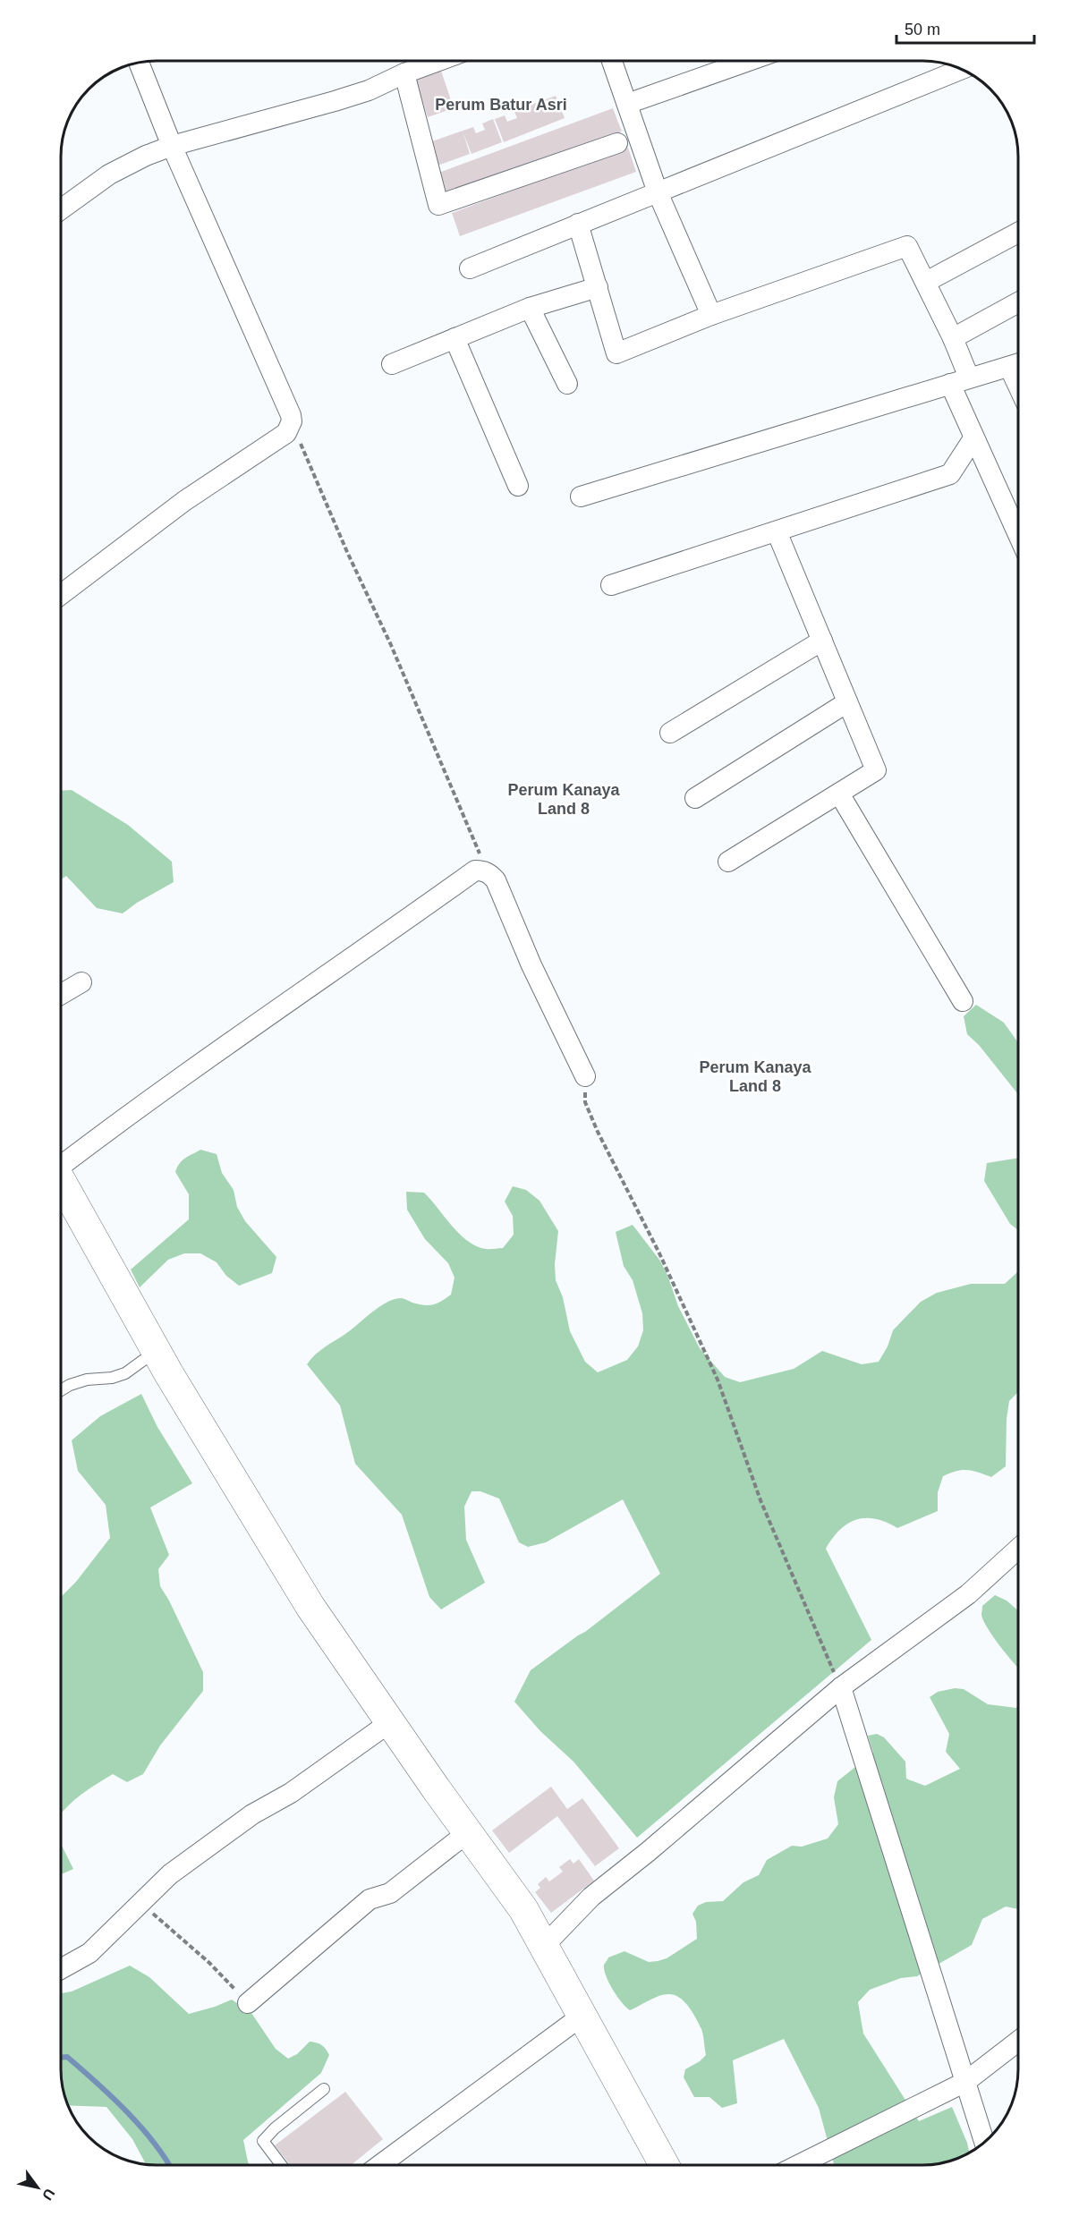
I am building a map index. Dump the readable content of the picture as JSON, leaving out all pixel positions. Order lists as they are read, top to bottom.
{
  "districts": ["Perum Batur Asri", "Perum Kanaya Land 8", "Perum Kanaya Land 8"],
  "scale_bar": "50 m",
  "north": "bottom right"
}
